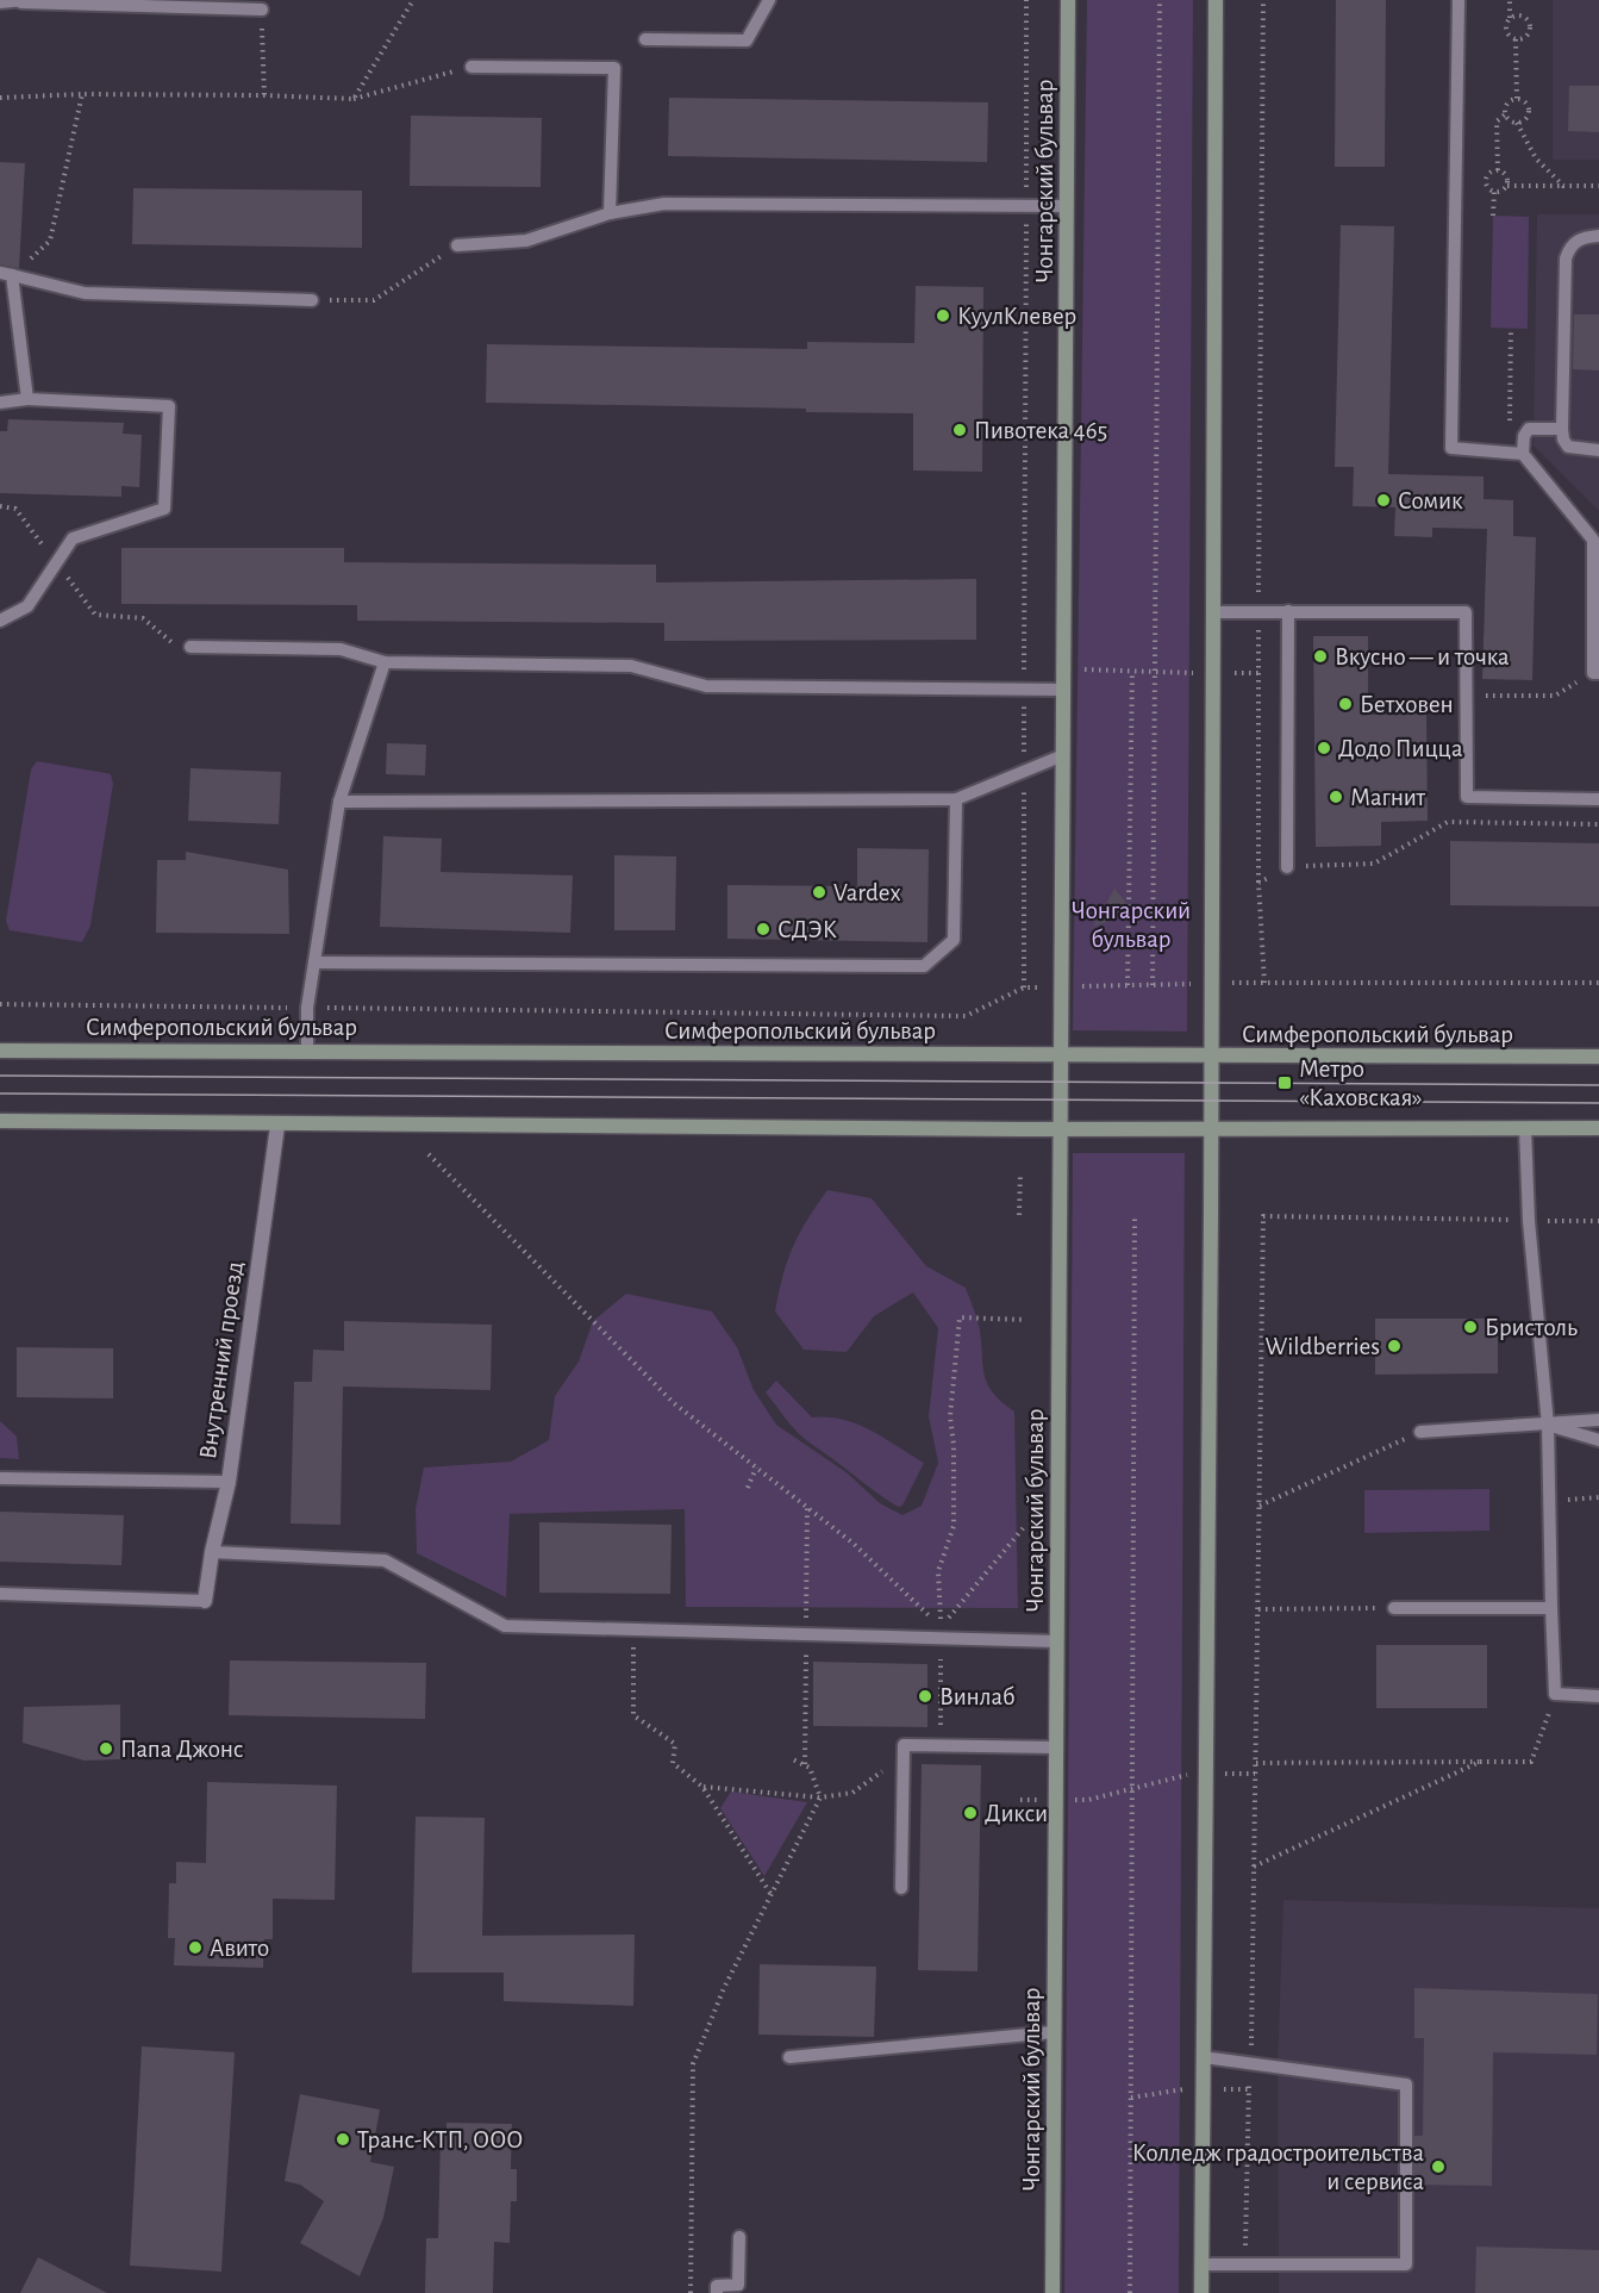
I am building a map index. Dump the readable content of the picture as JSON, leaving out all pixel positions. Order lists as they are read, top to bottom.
{
  "streets": {
    "main road": ["Чонгарский бульвар", "Симферопольский бульвар"],
    "street": ["Внутренний проезд"]
  },
  "crossings": [
    ["Чонгарский бульвар", "Симферопольский бульвар"]
  ],
  "parks": ["Чонгарский бульвар"],
  "places": {
    "other": [
      "КуулКлевер",
      "Пивотека 465",
      "Сомик",
      "Вкусно — и точка",
      "Бетховен",
      "Додо Пицца",
      "Магнит",
      "Vardex",
      "СДЭК",
      "Бристоль",
      "Wildberries",
      "Винлаб",
      "Папа Джонс",
      "Дикси",
      "Авито",
      "Транс-КТП, ООО",
      "Колледж градостроительства и сервиса"
    ],
    "transit": ["Метро «Каховская»"]
  }
}
